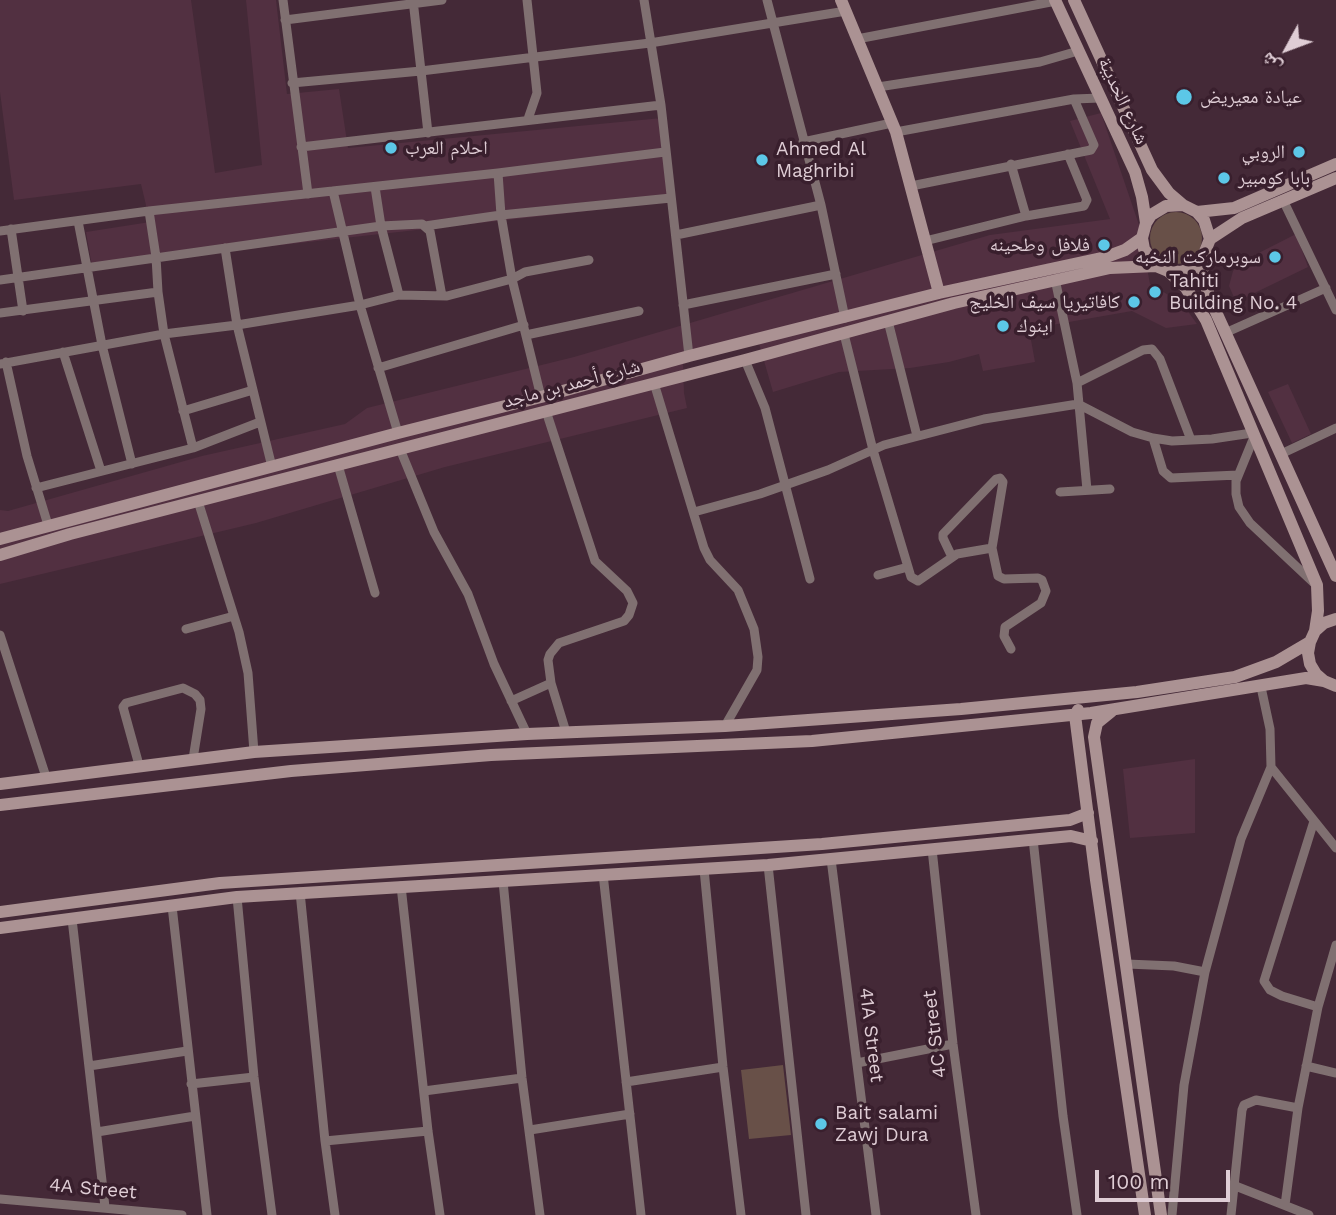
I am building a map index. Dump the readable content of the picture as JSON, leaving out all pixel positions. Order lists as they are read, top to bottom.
{
  "streets": {
    "street": [
      "شارع الحديبة",
      "شارع أحمد بن ماجد",
      "4C Street",
      "41A Street",
      "4A Street"
    ]
  },
  "crossings": [
    ["شارع الحديبة", "شارع أحمد بن ماجد"]
  ],
  "places": [
    "عيادة معيريض",
    "احلام العرب",
    "الروبي",
    "Ahmed Al Maghribi",
    "بابا كومبير",
    "فلافل وطحينه",
    "سوبرماركت النخبه",
    "Tahiti Building No. 4",
    "كافاتيريا سيف الخليج",
    "اينوك",
    "Bait salami Zawj Dura"
  ],
  "scale_bar": "100 m",
  "north": "bottom left"
}
